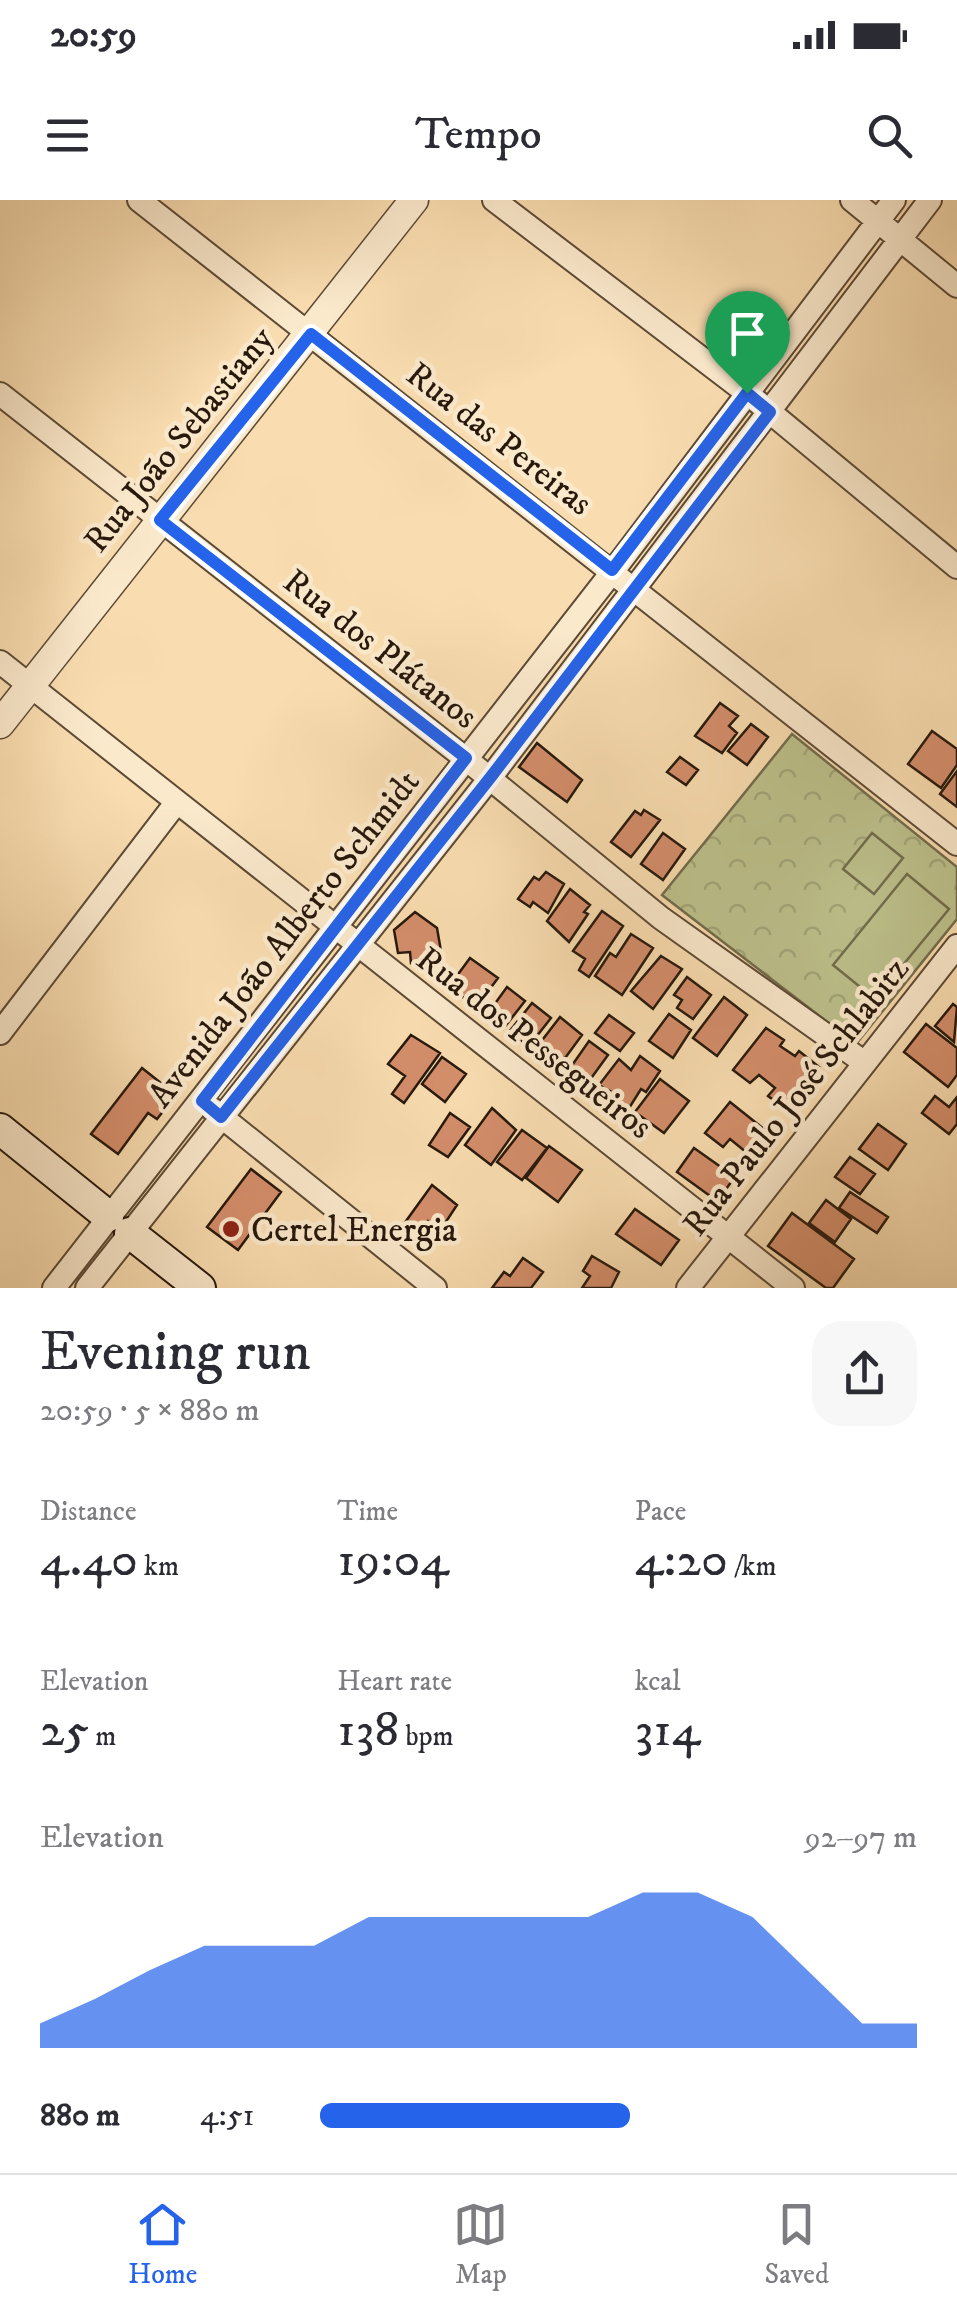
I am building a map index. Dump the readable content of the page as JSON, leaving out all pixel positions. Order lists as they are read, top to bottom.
{
  "streets": {
    "street": [
      "Rua das Pereiras",
      "Rua João Sebastiany",
      "Rua dos Plátanos",
      "Avenida João Alberto Schmidt",
      "Rua dos Pessegueiros",
      "Rua Paulo José Schlabitz"
    ]
  },
  "crossings": [
    ["Rua das Pereiras", "Rua João Sebastiany"],
    ["Rua das Pereiras", "Avenida João Alberto Schmidt"],
    ["Rua João Sebastiany", "Rua dos Plátanos"],
    ["Rua João Sebastiany", "Rua dos Pessegueiros"],
    ["Rua dos Plátanos", "Avenida João Alberto Schmidt"],
    ["Rua dos Plátanos", "Rua Paulo José Schlabitz"],
    ["Avenida João Alberto Schmidt", "Rua dos Pessegueiros"],
    ["Rua dos Pessegueiros", "Rua Paulo José Schlabitz"]
  ],
  "places": ["Certel Energia"],
  "page": {
    "status": "20:59",
    "header": "Tempo",
    "heading": ["Evening run", "20:59 · 5 × 880 m"],
    "stats": [
      ["Distance", "4.40 km"],
      ["Time", "19:04"],
      ["Pace", "4:20 /km"],
      ["Elevation", "25 m"],
      ["Heart rate", "138 bpm"],
      ["kcal", "314"]
    ],
    "chart": ["Elevation", "92–97 m"],
    "list": [
      {
        "name": "880 m",
        "note": "4:51"
      }
    ],
    "tabs": ["Home", "Map", "Saved"]
  }
}
